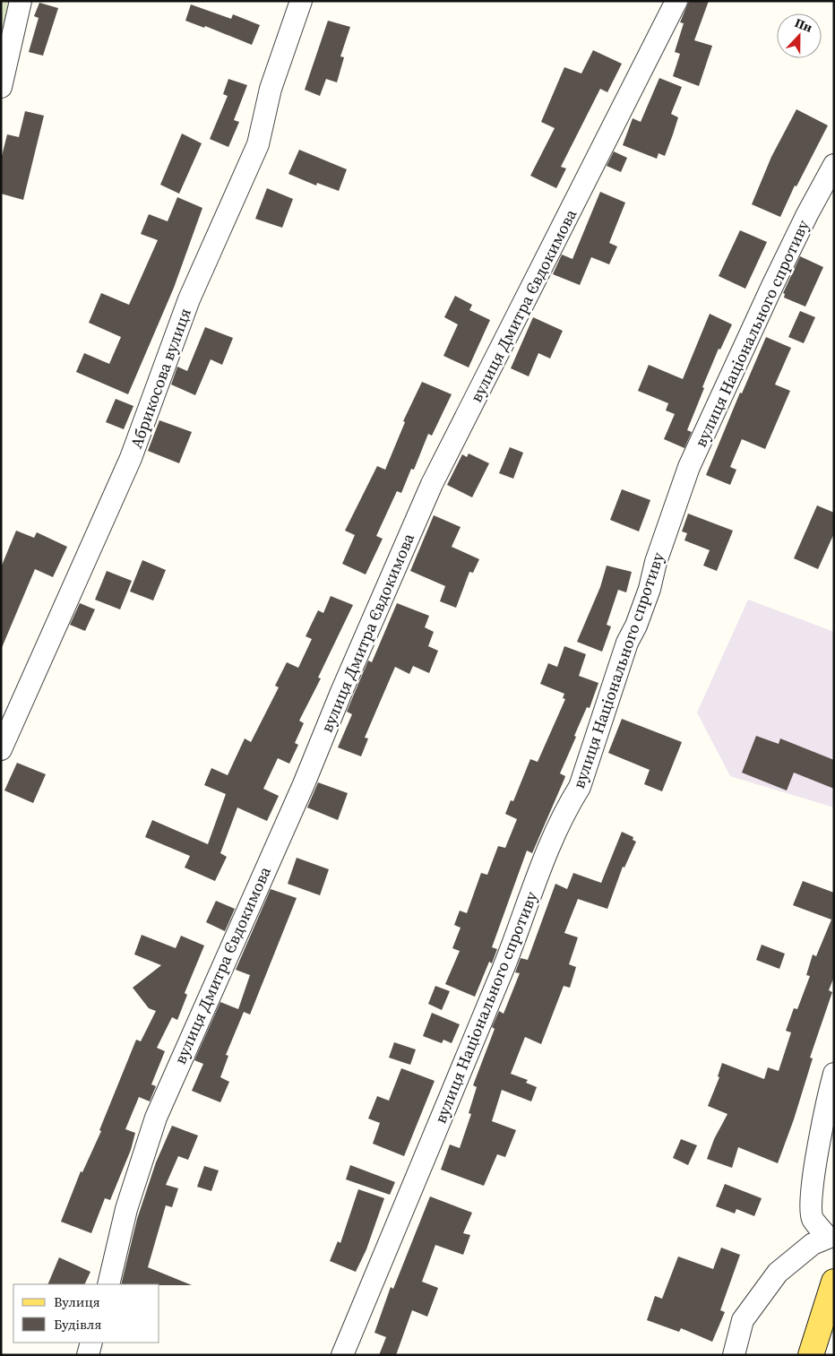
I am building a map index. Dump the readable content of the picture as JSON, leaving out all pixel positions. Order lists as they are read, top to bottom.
{
  "streets": {
    "street": ["вулиця Дмитра Євдокимова", "вулиця Національного спротиву", "Абрикосова вулиця"]
  },
  "legend": ["Вулиця", "Будівля"],
  "north": "top"
}
